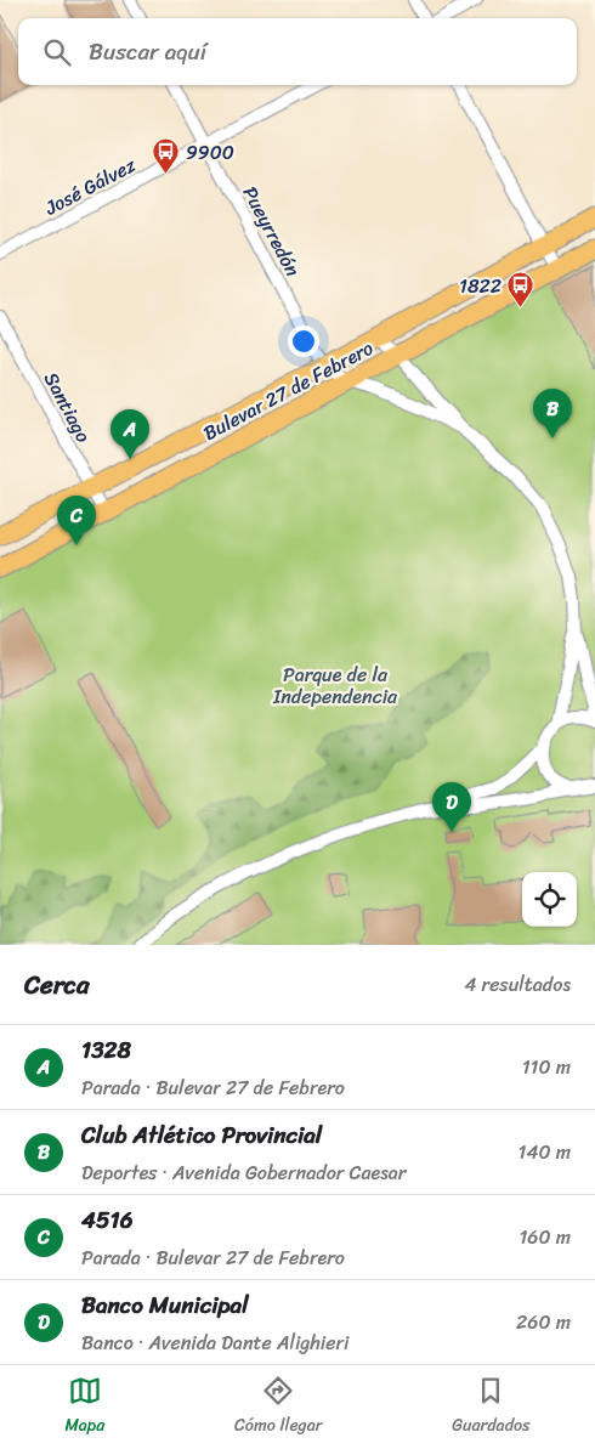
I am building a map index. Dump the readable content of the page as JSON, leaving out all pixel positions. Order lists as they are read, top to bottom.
{
  "streets": {
    "main road": ["Bulevar 27 de Febrero"],
    "street": ["José Gálvez", "Pueyrredón", "Santiago"]
  },
  "crossings": [
    ["José Gálvez", "Pueyrredón"],
    ["Pueyrredón", "Bulevar 27 de Febrero"],
    ["Bulevar 27 de Febrero", "Santiago"]
  ],
  "parks": ["Parque de la Independencia"],
  "places": {
    "bus stop": ["9900", "1822"]
  },
  "page": {
    "search": "Buscar aquí",
    "pins": [
      "B",
      "A",
      "C",
      "D"
    ],
    "heading": ["Cerca", "4 resultados"],
    "list": [
      {
        "mark": "A",
        "name": "1328",
        "note": "Parada · Bulevar 27 de Febrero",
        "value": "110 m"
      },
      {
        "mark": "B",
        "name": "Club Atlético Provincial",
        "note": "Deportes · Avenida Gobernador Caesar",
        "value": "140 m"
      },
      {
        "mark": "C",
        "name": "4516",
        "note": "Parada · Bulevar 27 de Febrero",
        "value": "160 m"
      },
      {
        "mark": "D",
        "name": "Banco Municipal",
        "note": "Banco · Avenida Dante Alighieri",
        "value": "260 m"
      }
    ],
    "nav": ["Mapa", "Cómo llegar", "Guardados"]
  }
}
